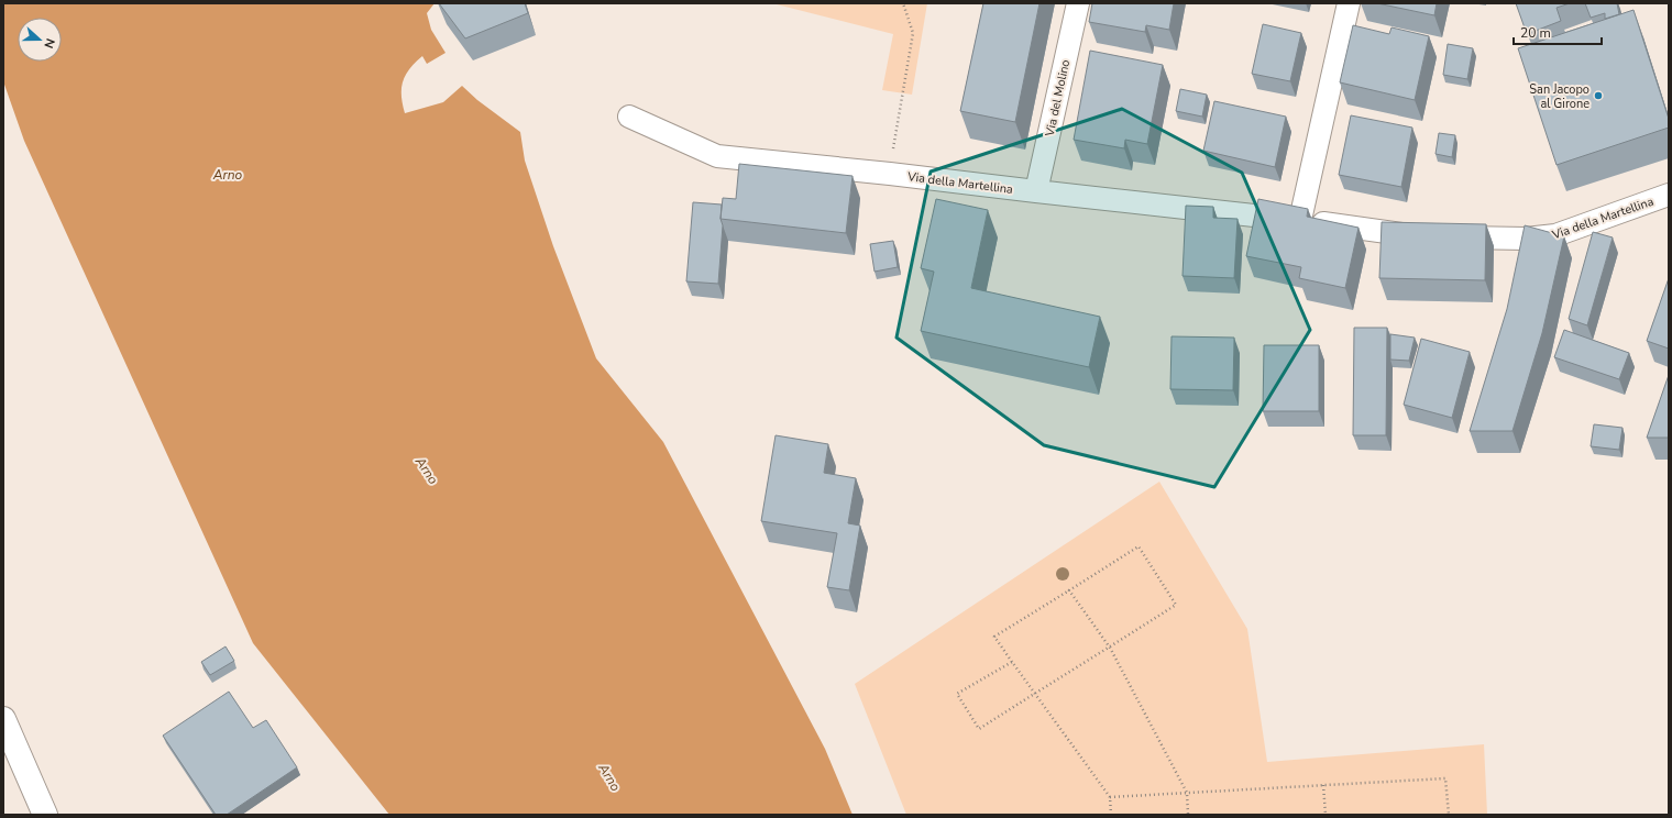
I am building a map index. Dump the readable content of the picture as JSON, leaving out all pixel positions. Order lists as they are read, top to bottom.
{
  "streets": {
    "street": ["Via del Molino", "Via della Martellina"]
  },
  "crossings": [
    ["Via del Molino", "Via della Martellina"]
  ],
  "water": ["Arno"],
  "places": ["San Jacopo al Girone"],
  "scale_bar": "20 m",
  "north": "right"
}
